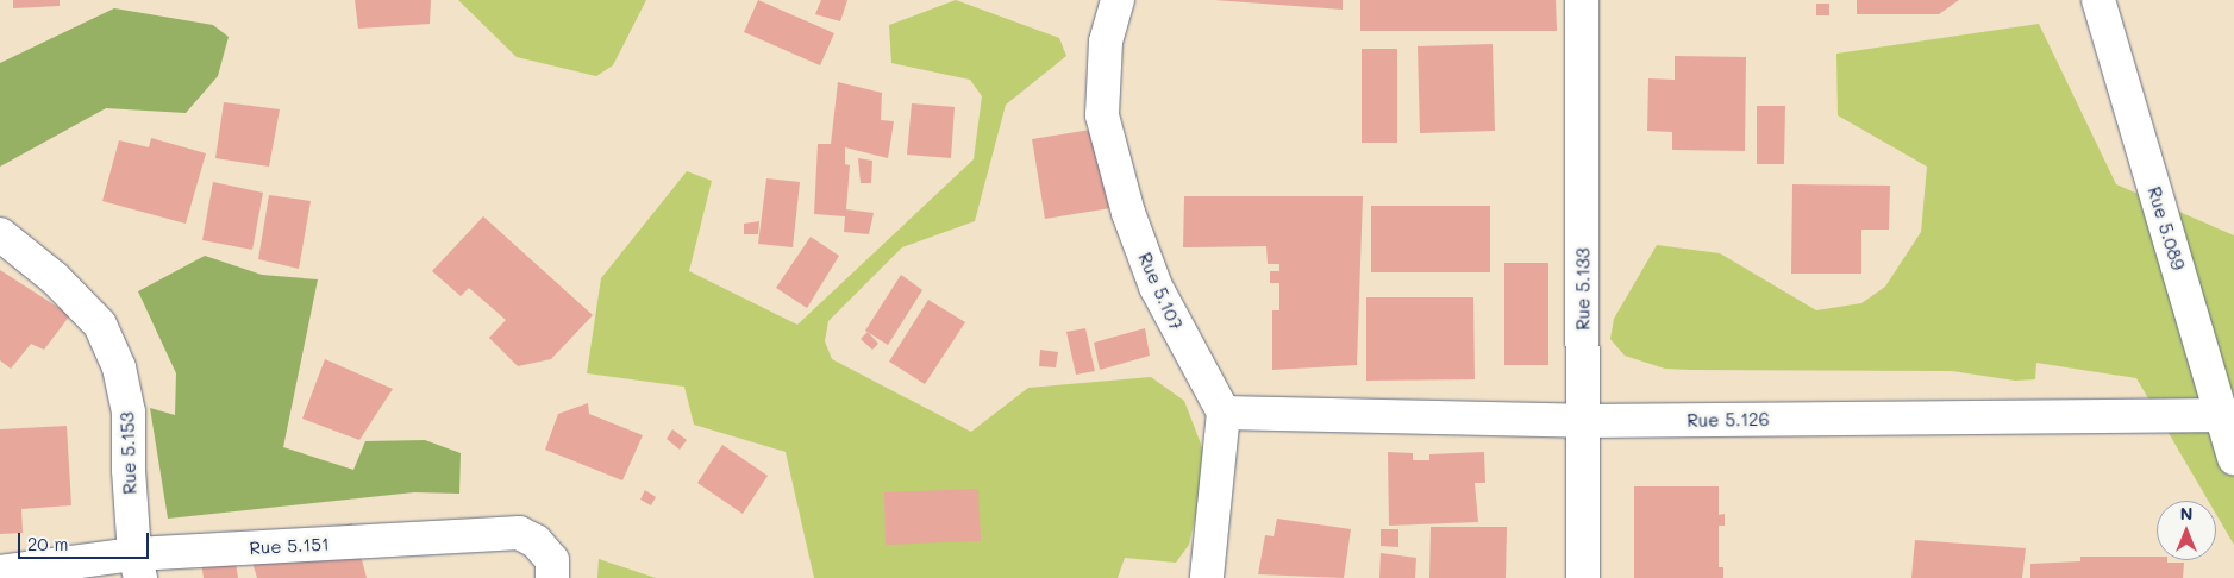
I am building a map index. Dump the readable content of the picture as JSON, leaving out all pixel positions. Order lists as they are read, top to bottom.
{
  "streets": {
    "street": [
      "Rue 5.089",
      "Rue 5.133",
      "Rue 5.107",
      "Rue 5.126",
      "Rue 5.153",
      "Rue 5.151"
    ]
  },
  "crossings": [
    ["Rue 5.089", "Rue 5.126"],
    ["Rue 5.133", "Rue 5.126"],
    ["Rue 5.107", "Rue 5.126"],
    ["Rue 5.153", "Rue 5.151"]
  ],
  "scale_bar": "20 m",
  "north": "top"
}
